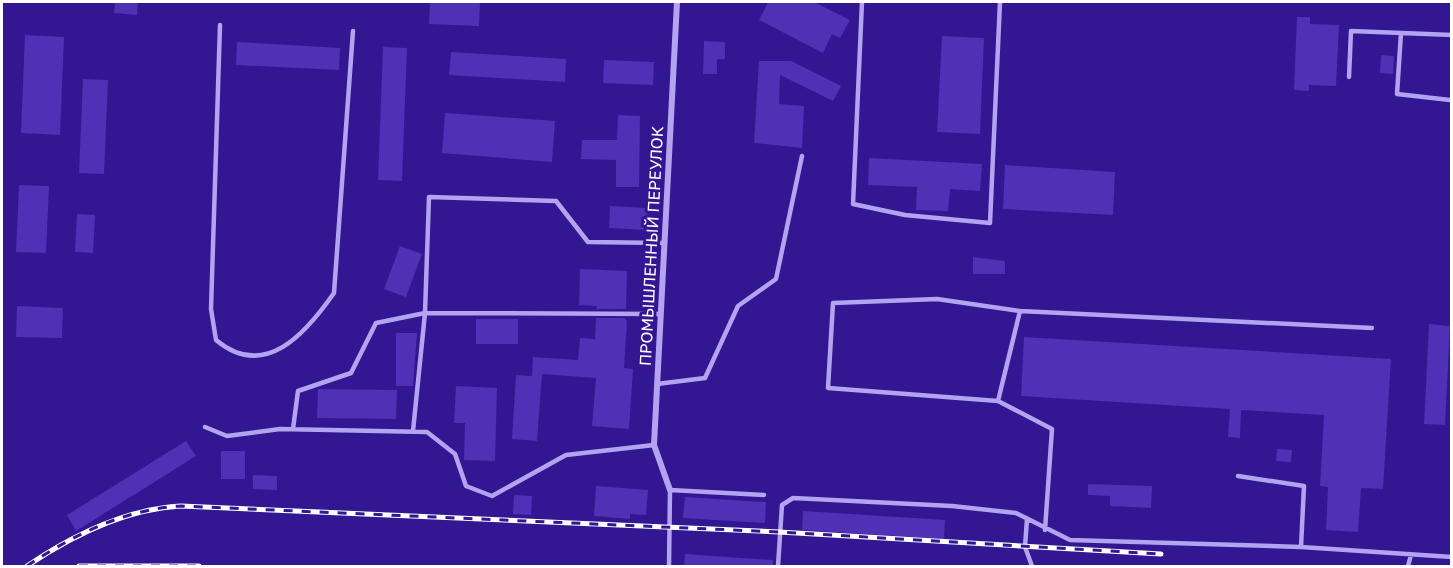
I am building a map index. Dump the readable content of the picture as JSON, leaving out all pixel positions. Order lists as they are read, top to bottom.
{
  "streets": {
    "street": ["ПРОМЫШЛЕННЫЙ ПЕРЕУЛОК"]
  }
}
